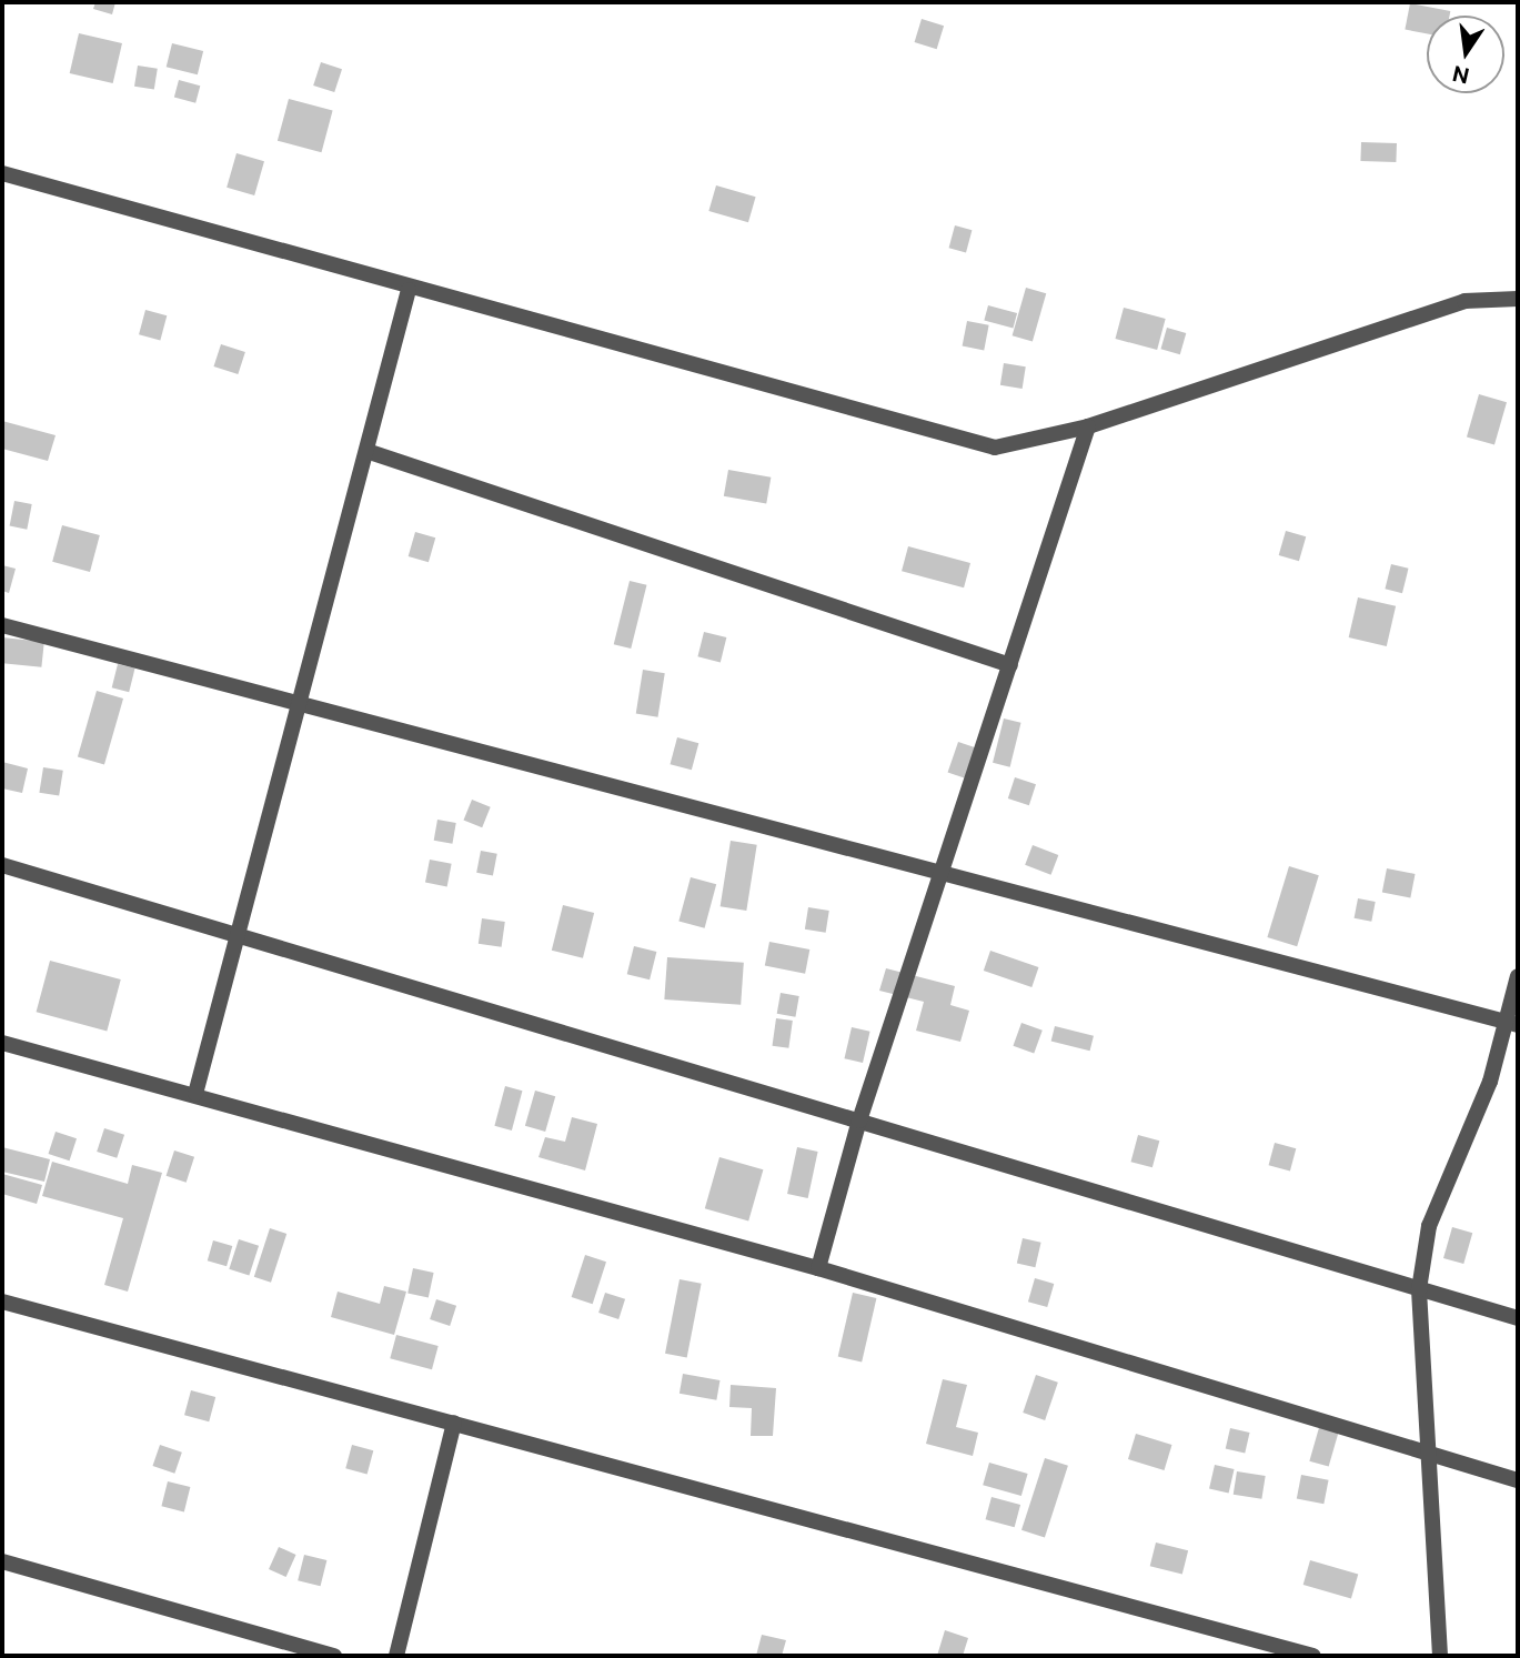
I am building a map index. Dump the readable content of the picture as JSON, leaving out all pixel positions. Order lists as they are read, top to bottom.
{
  "north": "bottom"
}
